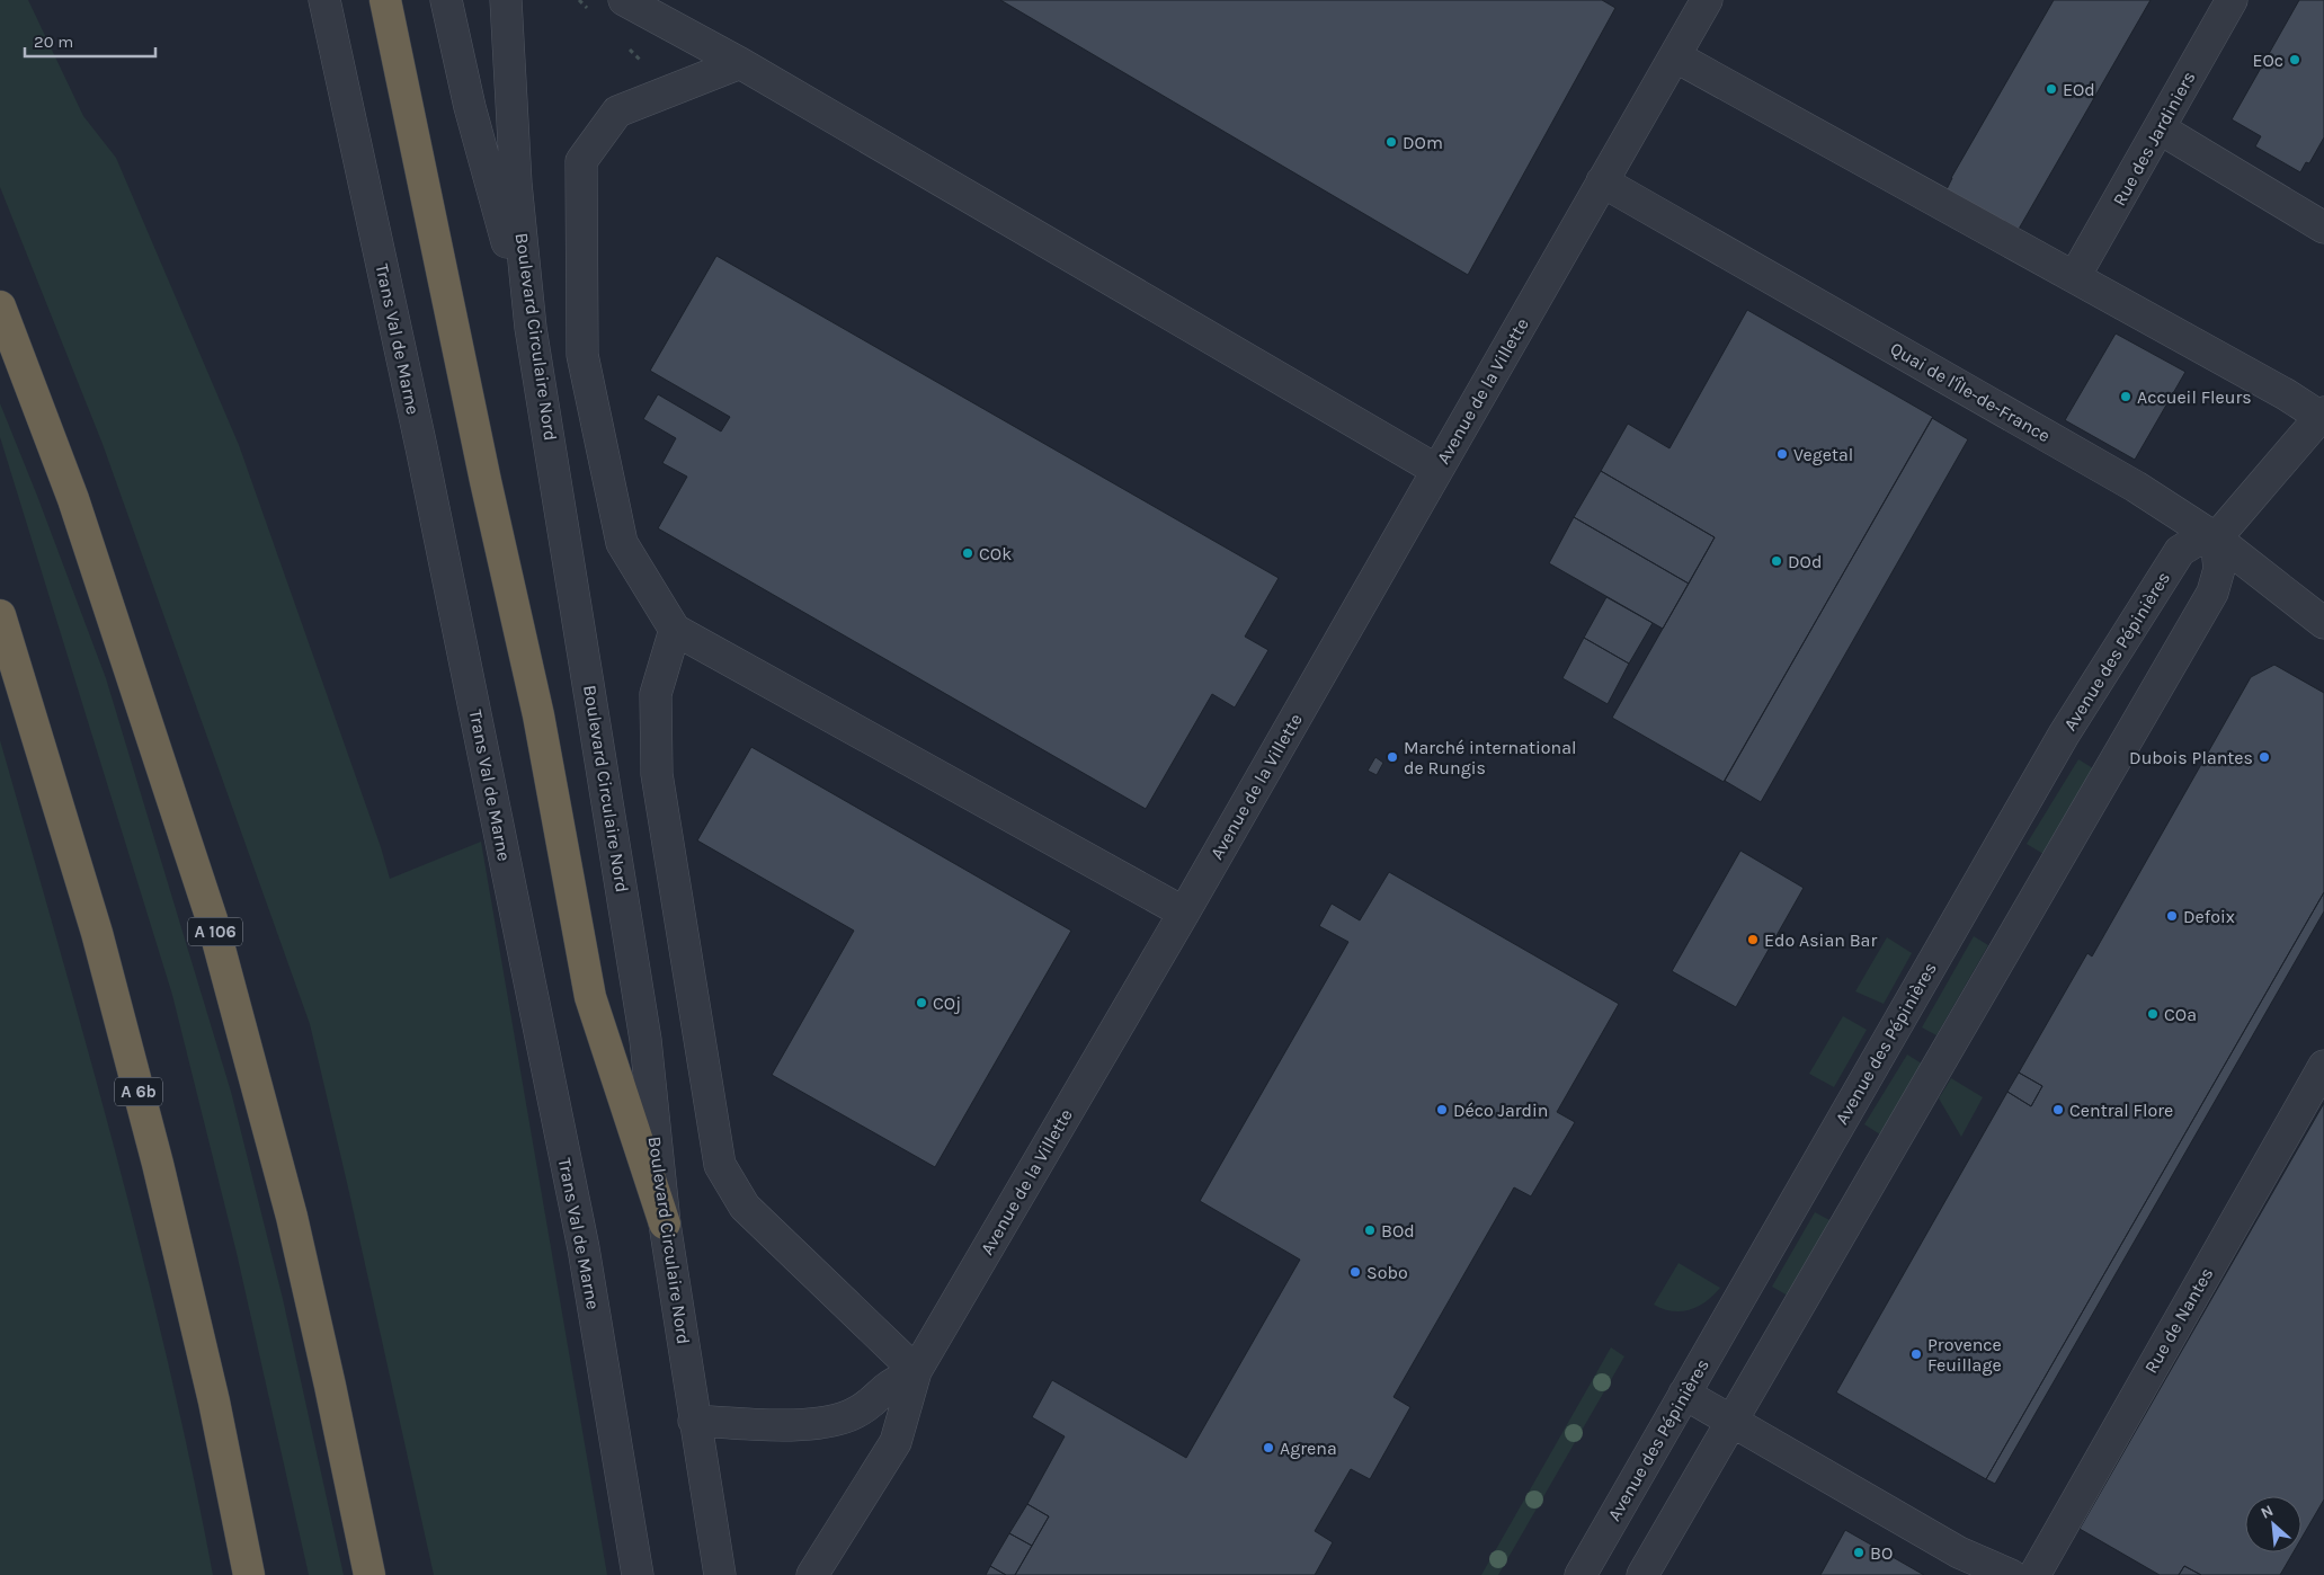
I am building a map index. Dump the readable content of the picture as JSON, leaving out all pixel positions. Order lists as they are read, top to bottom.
{
  "streets": {
    "highway": ["A 106", "A 6b"],
    "street": [
      "Rue des Jardiniers",
      "Boulevard Circulaire Nord",
      "Trans Val de Marne",
      "Avenue de la Villette",
      "Quai de l'Île-de-France",
      "Avenue des Pépinières",
      "Rue de Nantes"
    ]
  },
  "crossings": [
    ["Avenue de la Villette", "Quai de l'Île-de-France"],
    ["Quai de l'Île-de-France", "Avenue des Pépinières"]
  ],
  "places": [
    "EOc",
    "EOd",
    "DOm",
    "Accueil Fleurs",
    "Vegetal",
    "COk",
    "DOd",
    "Marché international de Rungis",
    "Dubois Plantes",
    "Defoix",
    "Edo Asian Bar",
    "COj",
    "COa",
    "Déco Jardin",
    "Central Flore",
    "BOd",
    "Sobo",
    "Provence Feuillage",
    "Agrena",
    "BO"
  ],
  "scale_bar": "20 m",
  "north": "top left"
}
